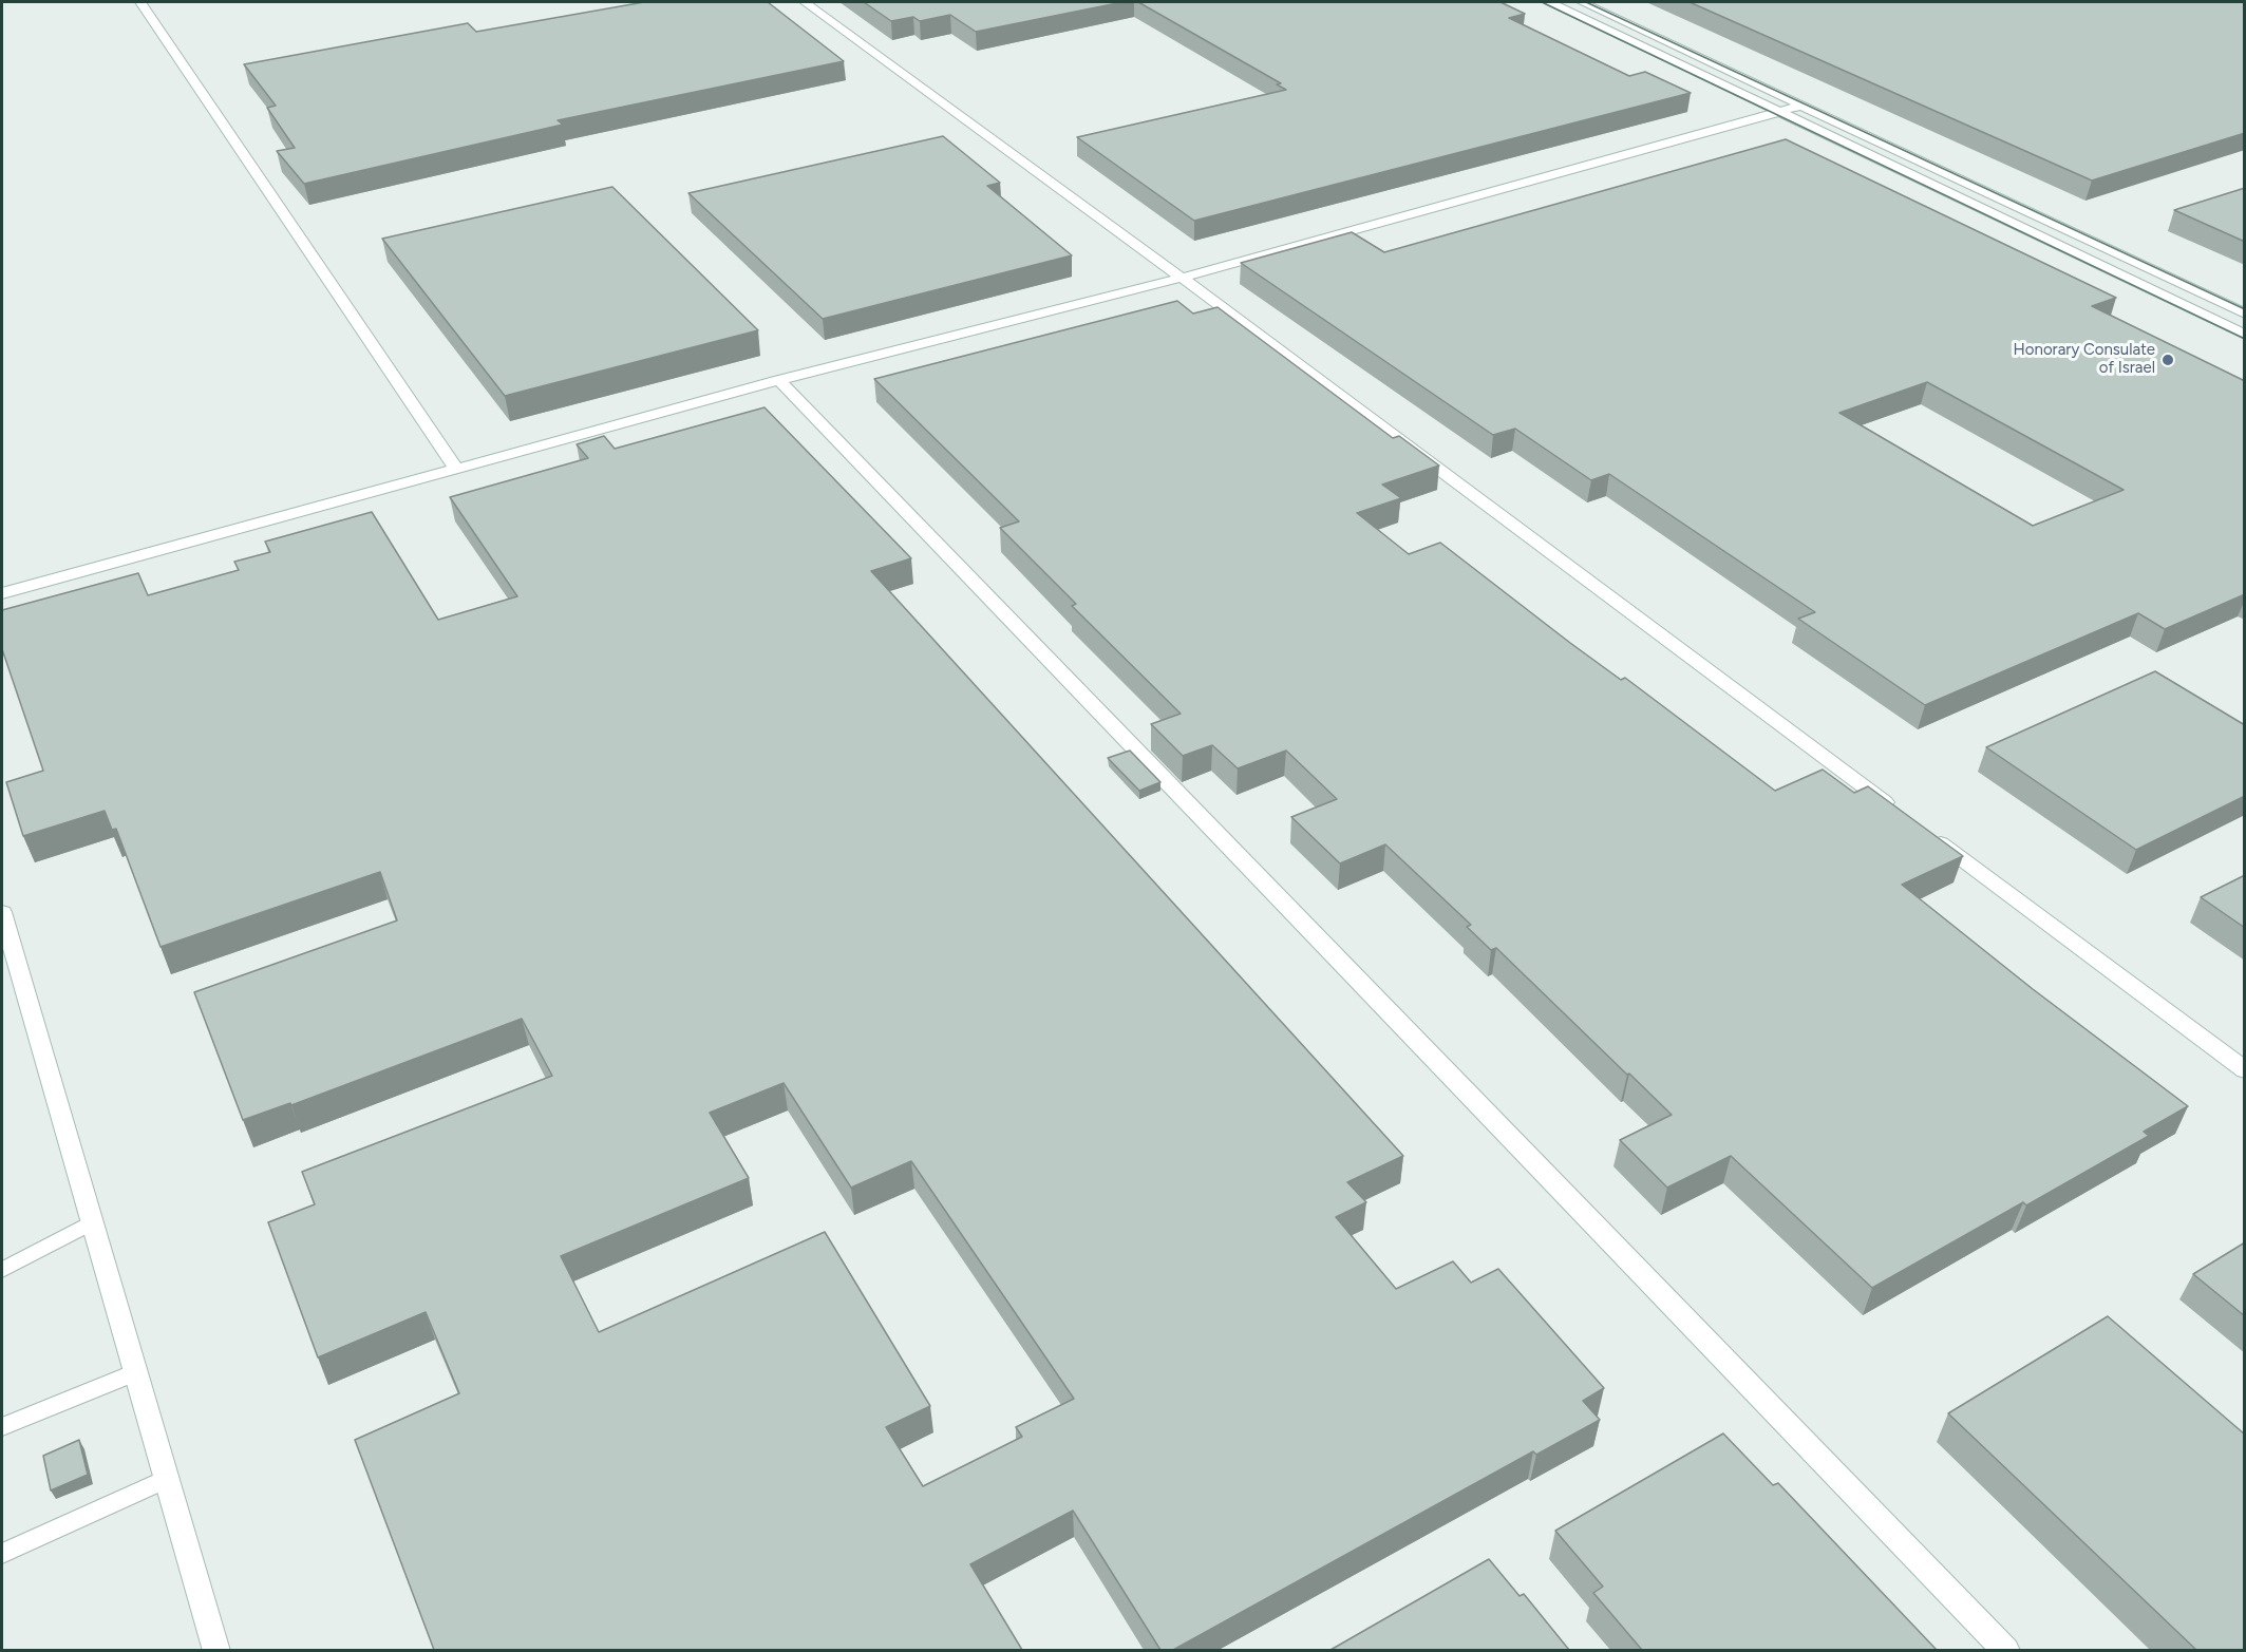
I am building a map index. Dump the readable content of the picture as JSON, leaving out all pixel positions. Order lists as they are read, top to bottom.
{
  "places": ["Honorary Consulate of Israel"]
}
